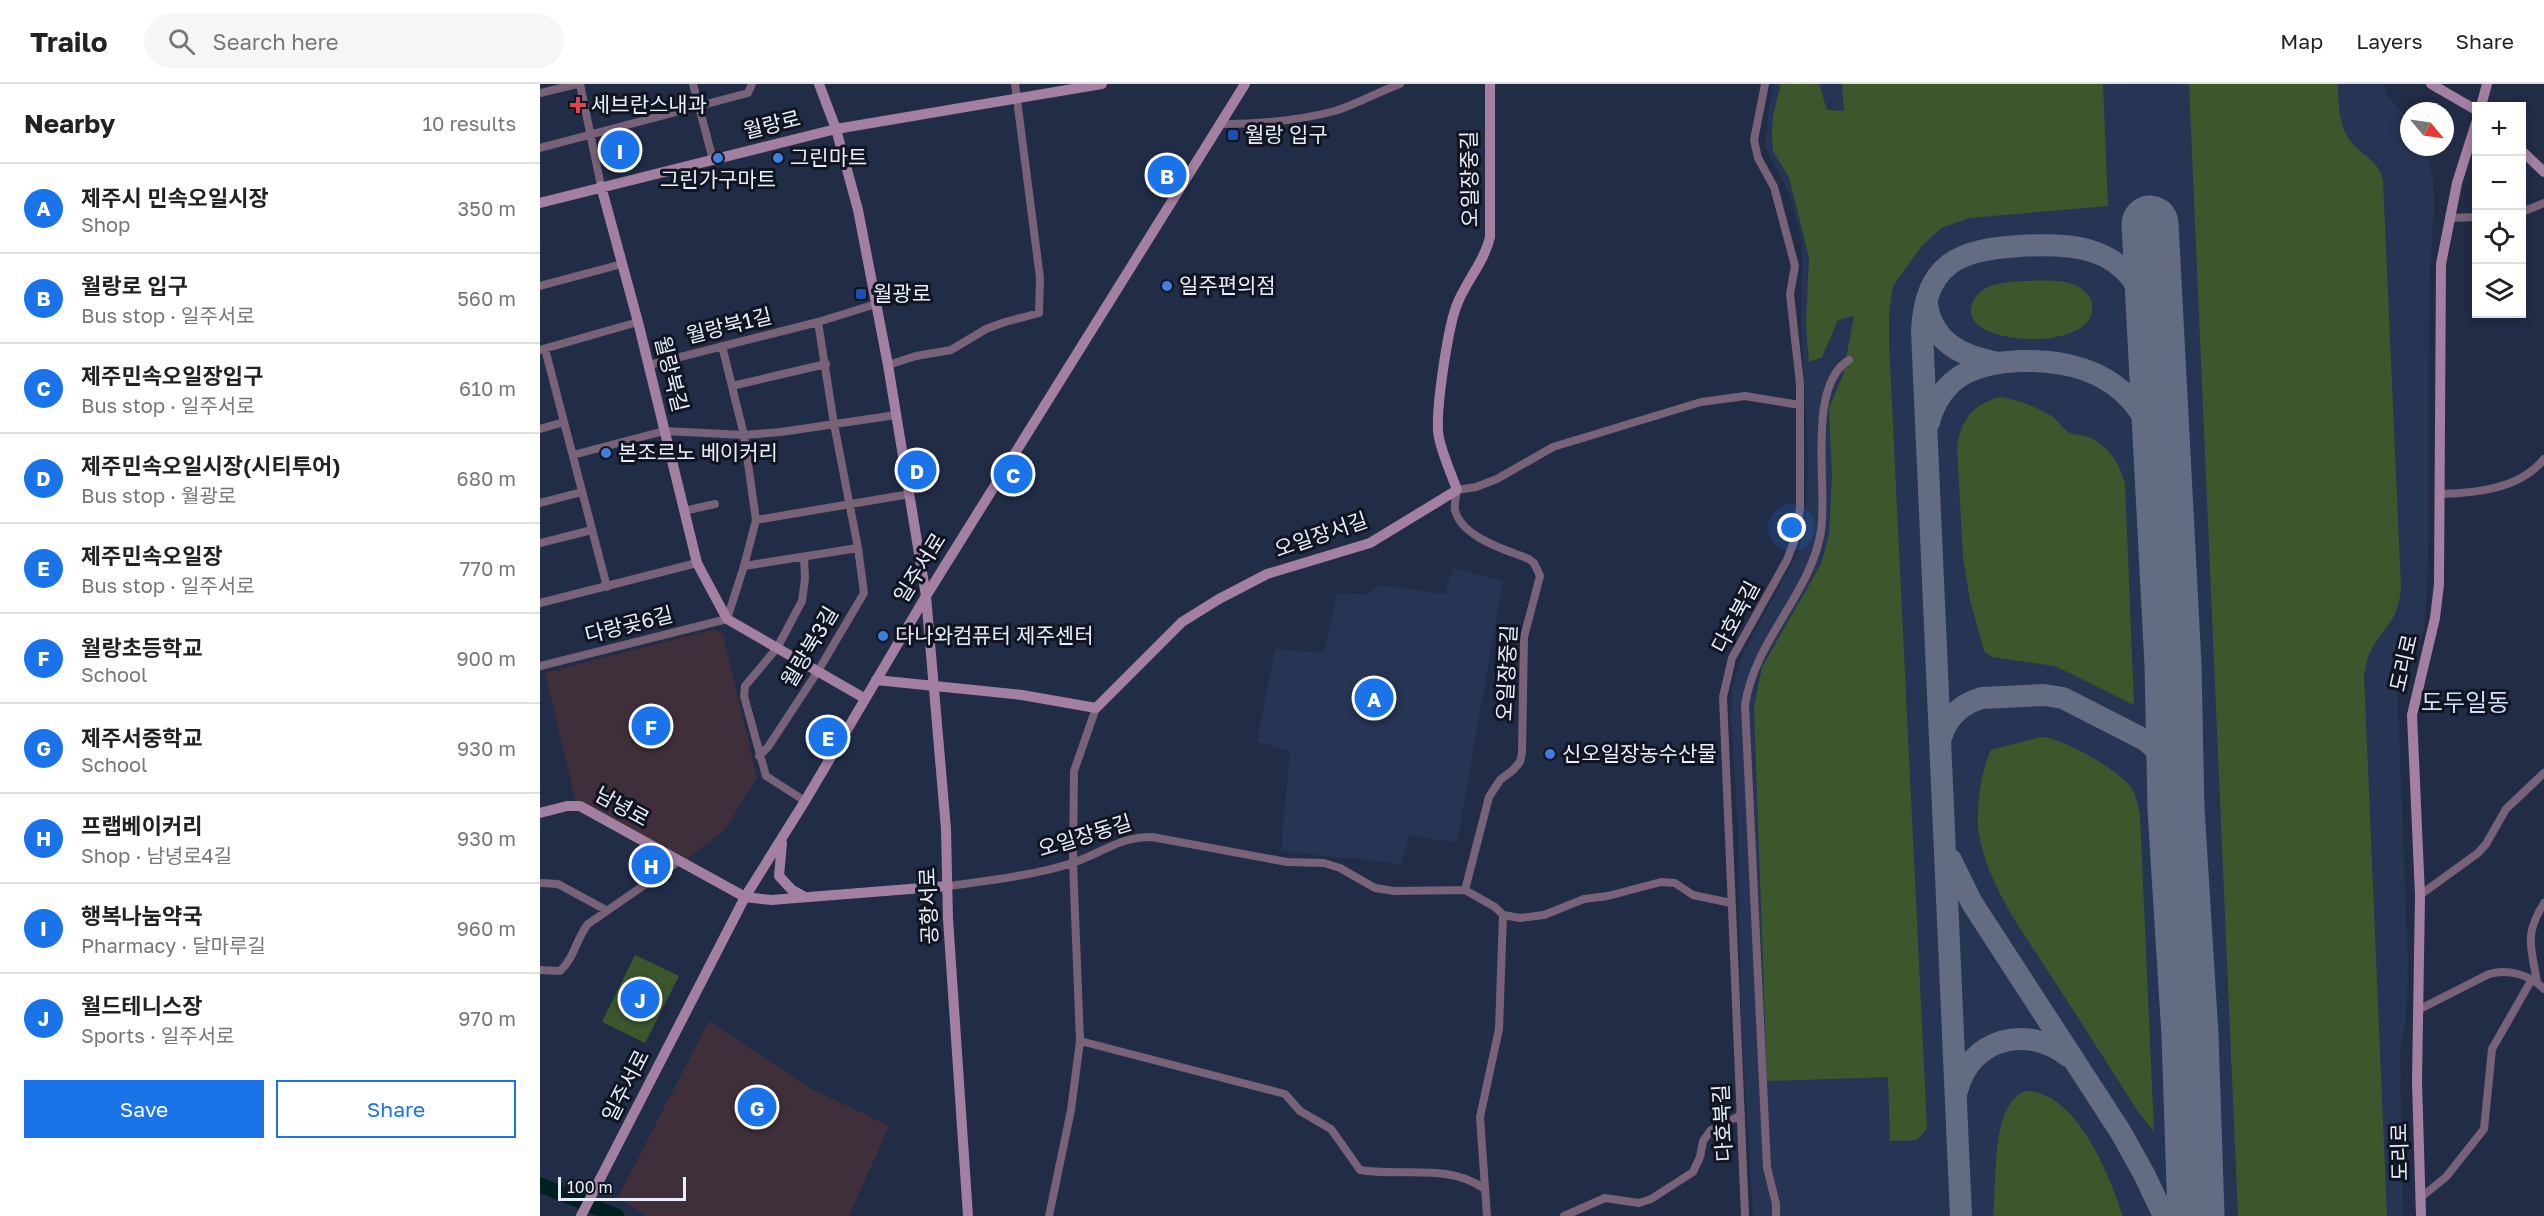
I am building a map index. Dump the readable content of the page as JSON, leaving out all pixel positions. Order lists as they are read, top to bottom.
{
  "streets": {
    "street": [
      "월랑로",
      "오일장중길",
      "월랑북1길",
      "월랑북길",
      "오일장서길",
      "일주서로",
      "다호북길",
      "다랑곶6길",
      "월랑북3길",
      "도리로",
      "남녕로",
      "오일장동길",
      "공항서로"
    ]
  },
  "crossings": [
    ["월랑로", "월랑북길"],
    ["오일장중길", "오일장서길"],
    ["오일장중길", "오일장동길"],
    ["월랑북1길", "월랑북길"],
    ["월랑북길", "다랑곶6길"],
    ["오일장서길", "다호북길"],
    ["일주서로", "남녕로"],
    ["일주서로", "오일장동길"],
    ["일주서로", "공항서로"],
    ["남녕로", "오일장동길"],
    ["오일장동길", "공항서로"]
  ],
  "districts": ["도두일동"],
  "places": {
    "health": ["세브란스내과"],
    "transit": ["월랑 입구", "월광로"],
    "other": [
      "그린가구마트",
      "그린마트",
      "일주편의점",
      "본조르노 베이커리",
      "다나와컴퓨터 제주센터",
      "신오일장농수산물"
    ]
  },
  "scale_bar": "100 m",
  "north": "bottom right",
  "page": {
    "header": "Trailo",
    "search": "Search here",
    "nav": ["Map", "Layers", "Share"],
    "heading": ["Nearby", "10 results"],
    "map_buttons": ["+", "−"],
    "pins": [
      "I",
      "B",
      "D",
      "C",
      "A",
      "F",
      "E",
      "H",
      "J",
      "G"
    ],
    "list": [
      {
        "mark": "A",
        "name": "제주시 민속오일시장",
        "note": "Shop",
        "value": "350 m"
      },
      {
        "mark": "B",
        "name": "월랑로 입구",
        "note": "Bus stop · 일주서로",
        "value": "560 m"
      },
      {
        "mark": "C",
        "name": "제주민속오일장입구",
        "note": "Bus stop · 일주서로",
        "value": "610 m"
      },
      {
        "mark": "D",
        "name": "제주민속오일시장(시티투어)",
        "note": "Bus stop · 월광로",
        "value": "680 m"
      },
      {
        "mark": "E",
        "name": "제주민속오일장",
        "note": "Bus stop · 일주서로",
        "value": "770 m"
      },
      {
        "mark": "F",
        "name": "월랑초등학교",
        "note": "School",
        "value": "900 m"
      },
      {
        "mark": "G",
        "name": "제주서중학교",
        "note": "School",
        "value": "930 m"
      },
      {
        "mark": "H",
        "name": "프랩베이커리",
        "note": "Shop · 남녕로4길",
        "value": "930 m"
      },
      {
        "mark": "I",
        "name": "행복나눔약국",
        "note": "Pharmacy · 달마루길",
        "value": "960 m"
      },
      {
        "mark": "J",
        "name": "월드테니스장",
        "note": "Sports · 일주서로",
        "value": "970 m"
      }
    ],
    "buttons": ["Save", "Share"],
    "scale": "100 m"
  }
}
